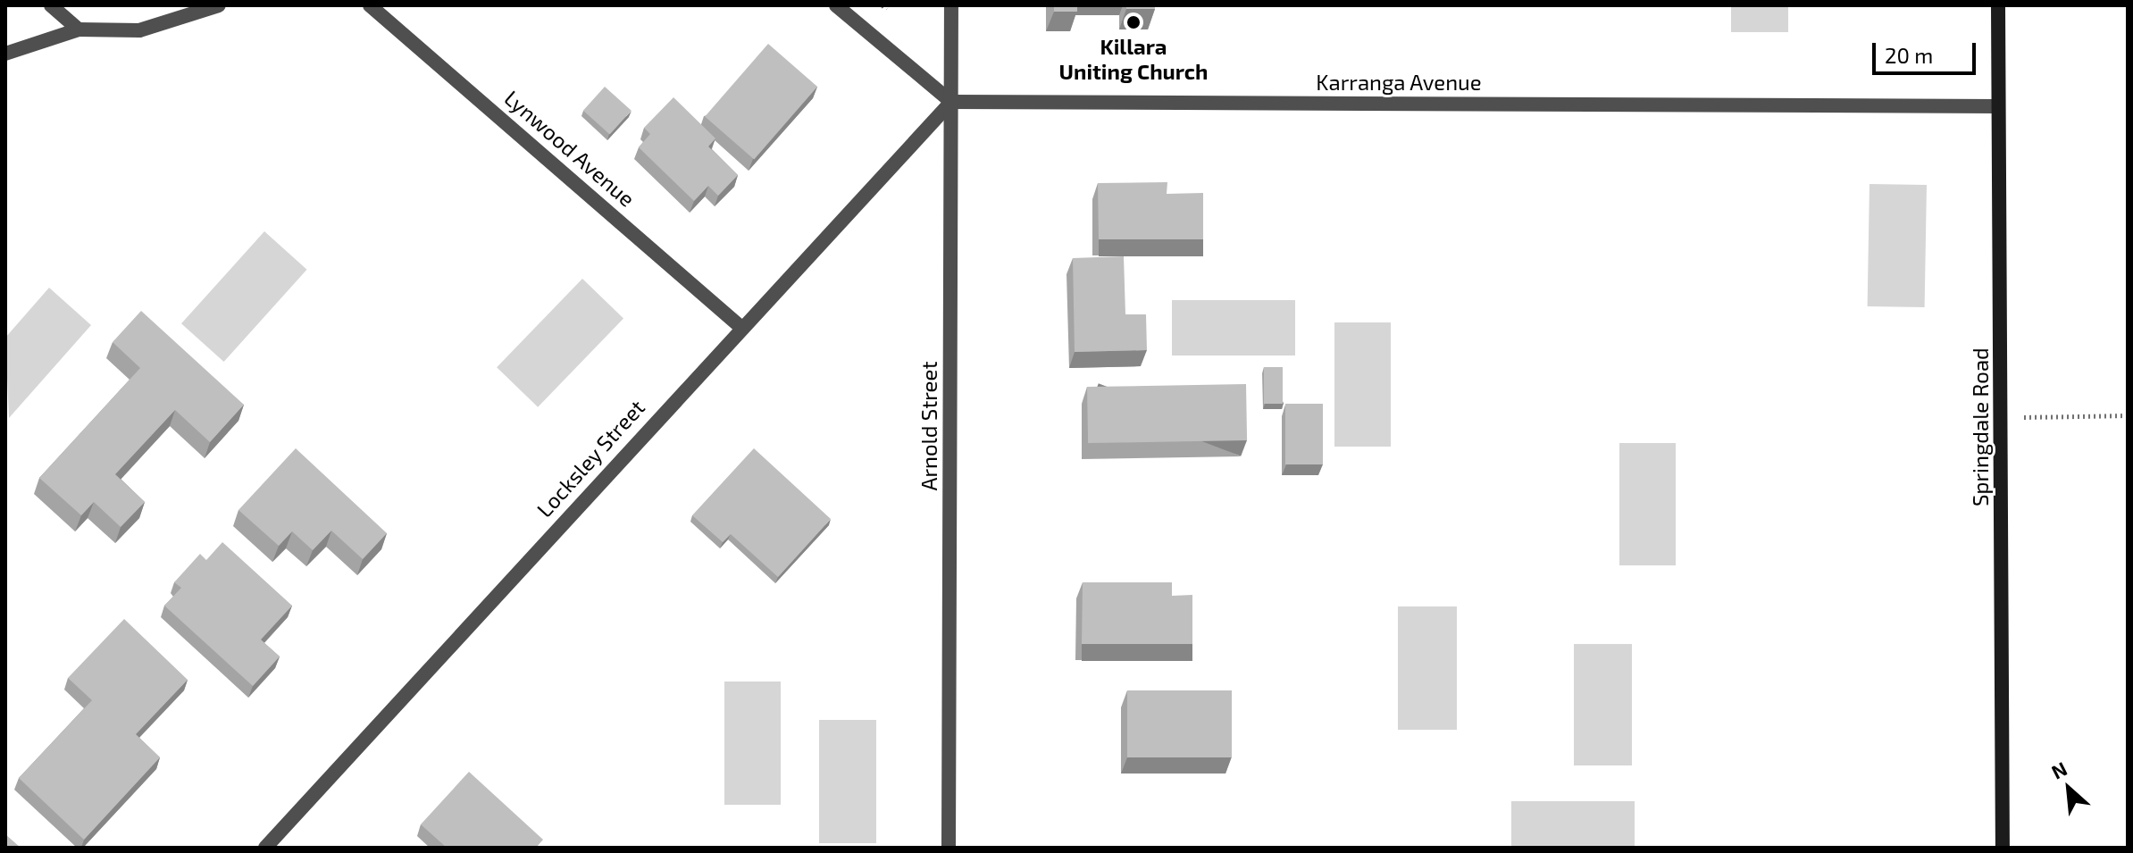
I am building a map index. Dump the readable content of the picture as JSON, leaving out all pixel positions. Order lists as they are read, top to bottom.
{
  "streets": {
    "main road": ["Springdale Road"],
    "street": [
      "Karranga Avenue",
      "Lynwood Avenue",
      "Arnold Street",
      "Locksley Street"
    ]
  },
  "crossings": [
    ["Karranga Avenue", "Arnold Street"],
    ["Karranga Avenue", "Springdale Road"],
    ["Karranga Avenue", "Locksley Street"],
    ["Lynwood Avenue", "Locksley Street"],
    ["Arnold Street", "Locksley Street"]
  ],
  "places": ["Killara Uniting Church"],
  "scale_bar": "20 m",
  "north": "top left"
}
